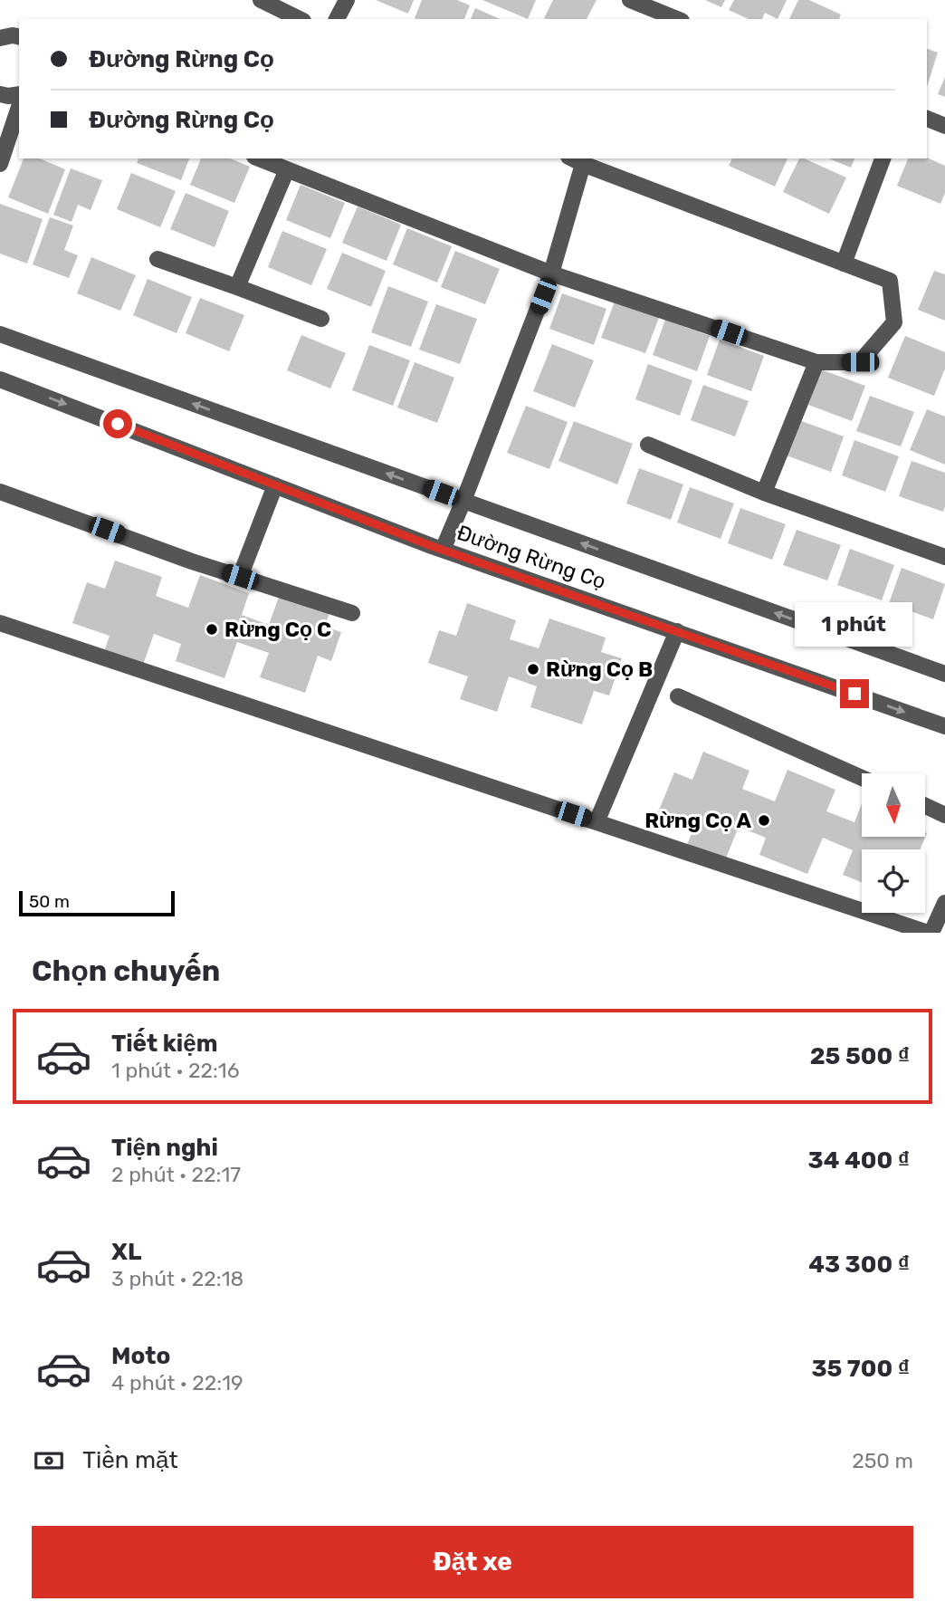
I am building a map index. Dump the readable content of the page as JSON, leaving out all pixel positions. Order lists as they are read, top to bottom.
{
  "streets": {
    "street": ["Đường Rừng Cọ"]
  },
  "places": ["Rừng Cọ C", "Rừng Cọ B", "Rừng Cọ A"],
  "scale_bar": "50 m",
  "north": "bottom",
  "page": {
    "banner": ["Đường Rừng Cọ", "Đường Rừng Cọ"],
    "bubble": "1 phút",
    "scale": "50 m",
    "heading": "Chọn chuyến",
    "list": [
      {
        "name": "Tiết kiệm",
        "note": "1 phút · 22:16",
        "value": "25 500 ₫"
      },
      {
        "name": "Tiện nghi",
        "note": "2 phút · 22:17",
        "value": "34 400 ₫"
      },
      {
        "name": "XL",
        "note": "3 phút · 22:18",
        "value": "43 300 ₫"
      },
      {
        "name": "Moto",
        "note": "4 phút · 22:19",
        "value": "35 700 ₫"
      }
    ],
    "pay": ["Tiền mặt", "250 m"],
    "buttons": "Đặt xe"
  }
}
